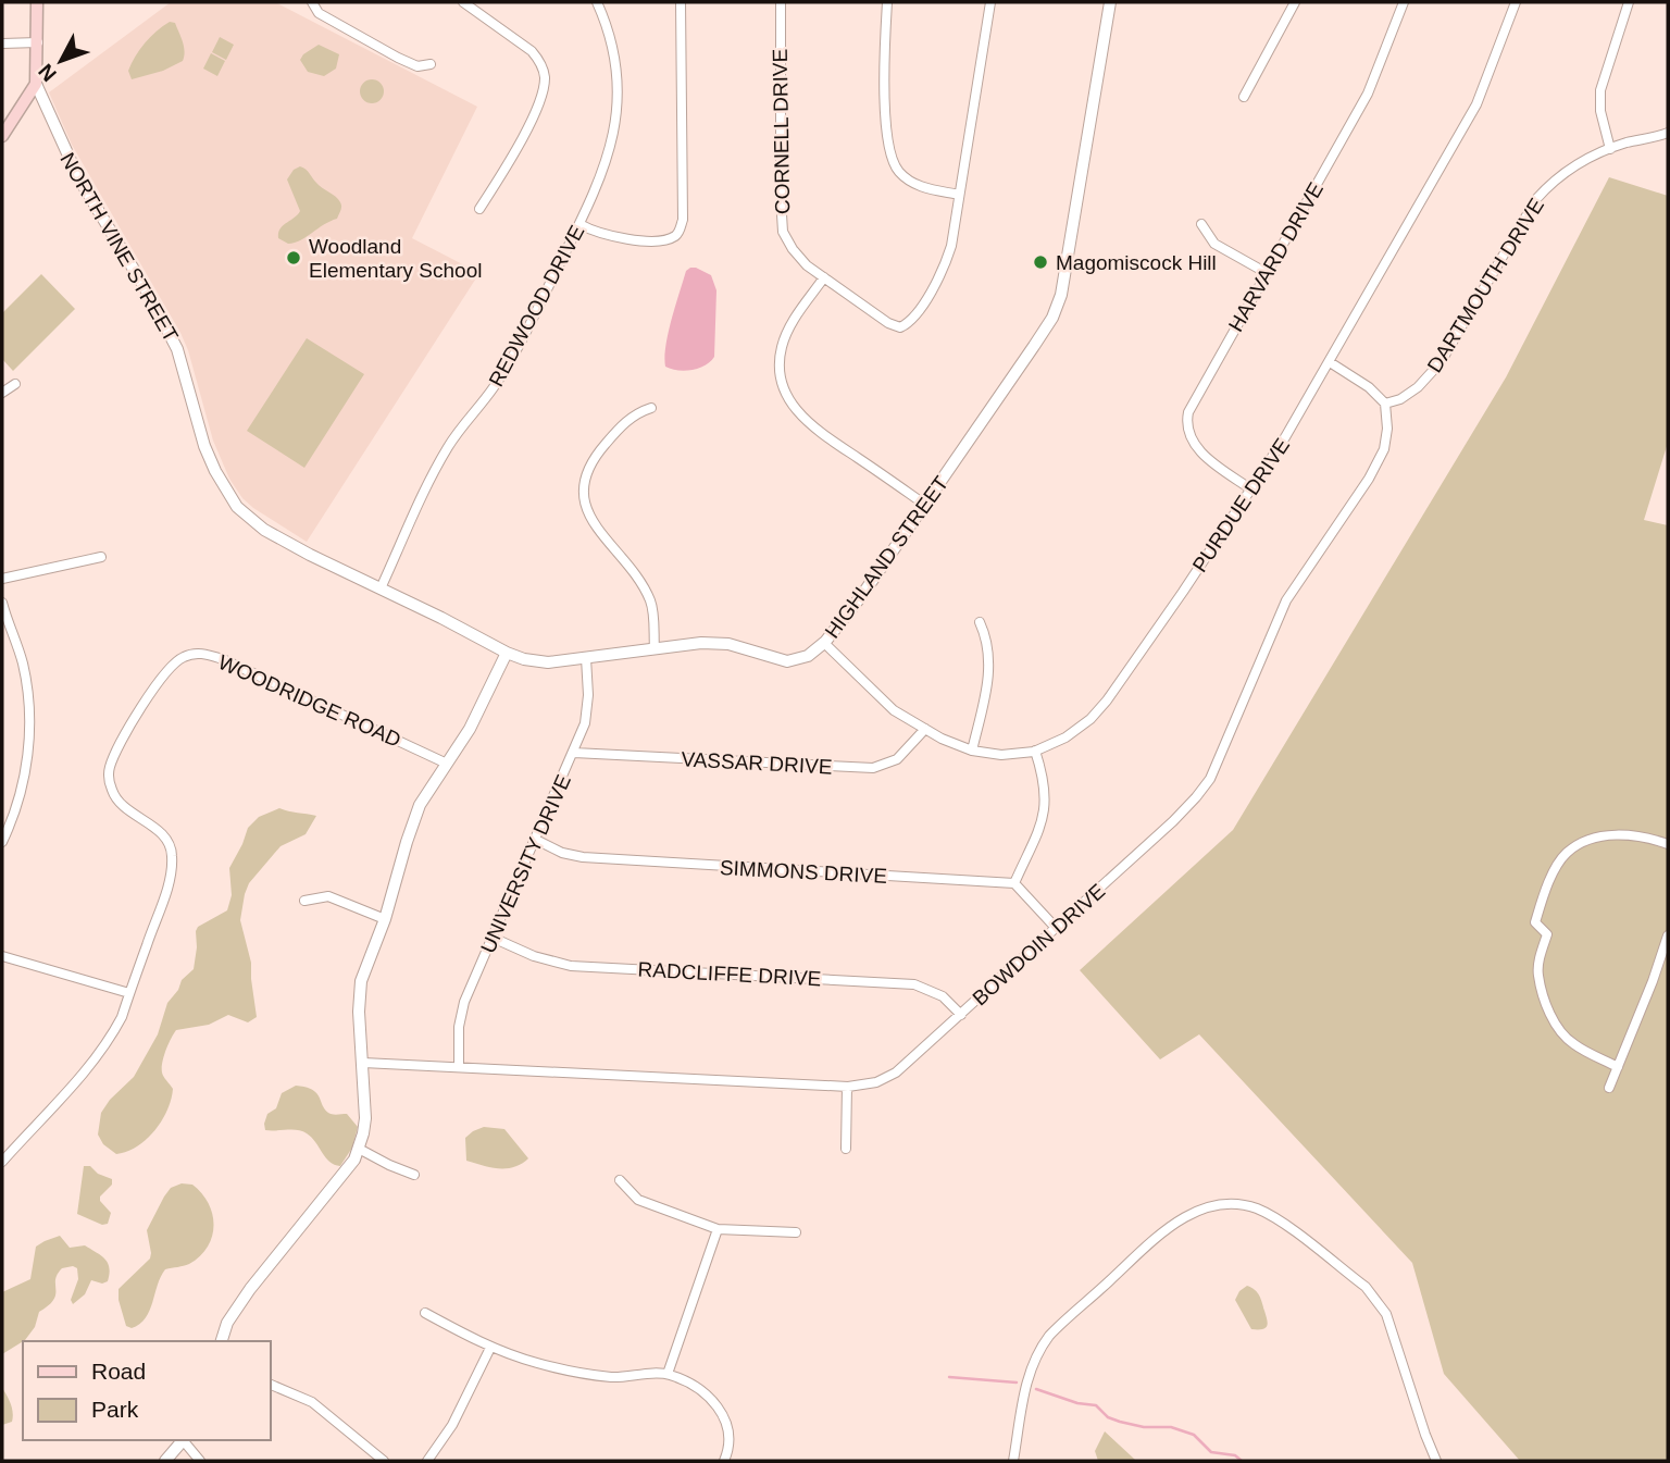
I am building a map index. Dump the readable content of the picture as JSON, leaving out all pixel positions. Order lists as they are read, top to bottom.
{
  "streets": {
    "street": [
      "CORNELL DRIVE",
      "NORTH VINE STREET",
      "HARVARD DRIVE",
      "DARTMOUTH DRIVE",
      "REDWOOD DRIVE",
      "PURDUE DRIVE",
      "HIGHLAND STREET",
      "WOODRIDGE ROAD",
      "VASSAR DRIVE",
      "UNIVERSITY DRIVE",
      "SIMMONS DRIVE",
      "BOWDOIN DRIVE",
      "RADCLIFFE DRIVE"
    ]
  },
  "crossings": [
    ["NORTH VINE STREET", "REDWOOD DRIVE"],
    ["NORTH VINE STREET", "HIGHLAND STREET"],
    ["HARVARD DRIVE", "PURDUE DRIVE"],
    ["DARTMOUTH DRIVE", "BOWDOIN DRIVE"],
    ["PURDUE DRIVE", "HIGHLAND STREET"],
    ["PURDUE DRIVE", "VASSAR DRIVE"],
    ["HIGHLAND STREET", "UNIVERSITY DRIVE"],
    ["VASSAR DRIVE", "UNIVERSITY DRIVE"],
    ["UNIVERSITY DRIVE", "SIMMONS DRIVE"],
    ["UNIVERSITY DRIVE", "BOWDOIN DRIVE"],
    ["UNIVERSITY DRIVE", "RADCLIFFE DRIVE"],
    ["BOWDOIN DRIVE", "RADCLIFFE DRIVE"]
  ],
  "places": ["Woodland Elementary School", "Magomiscock Hill"],
  "legend": ["Road", "Park"],
  "north": "bottom left"
}
